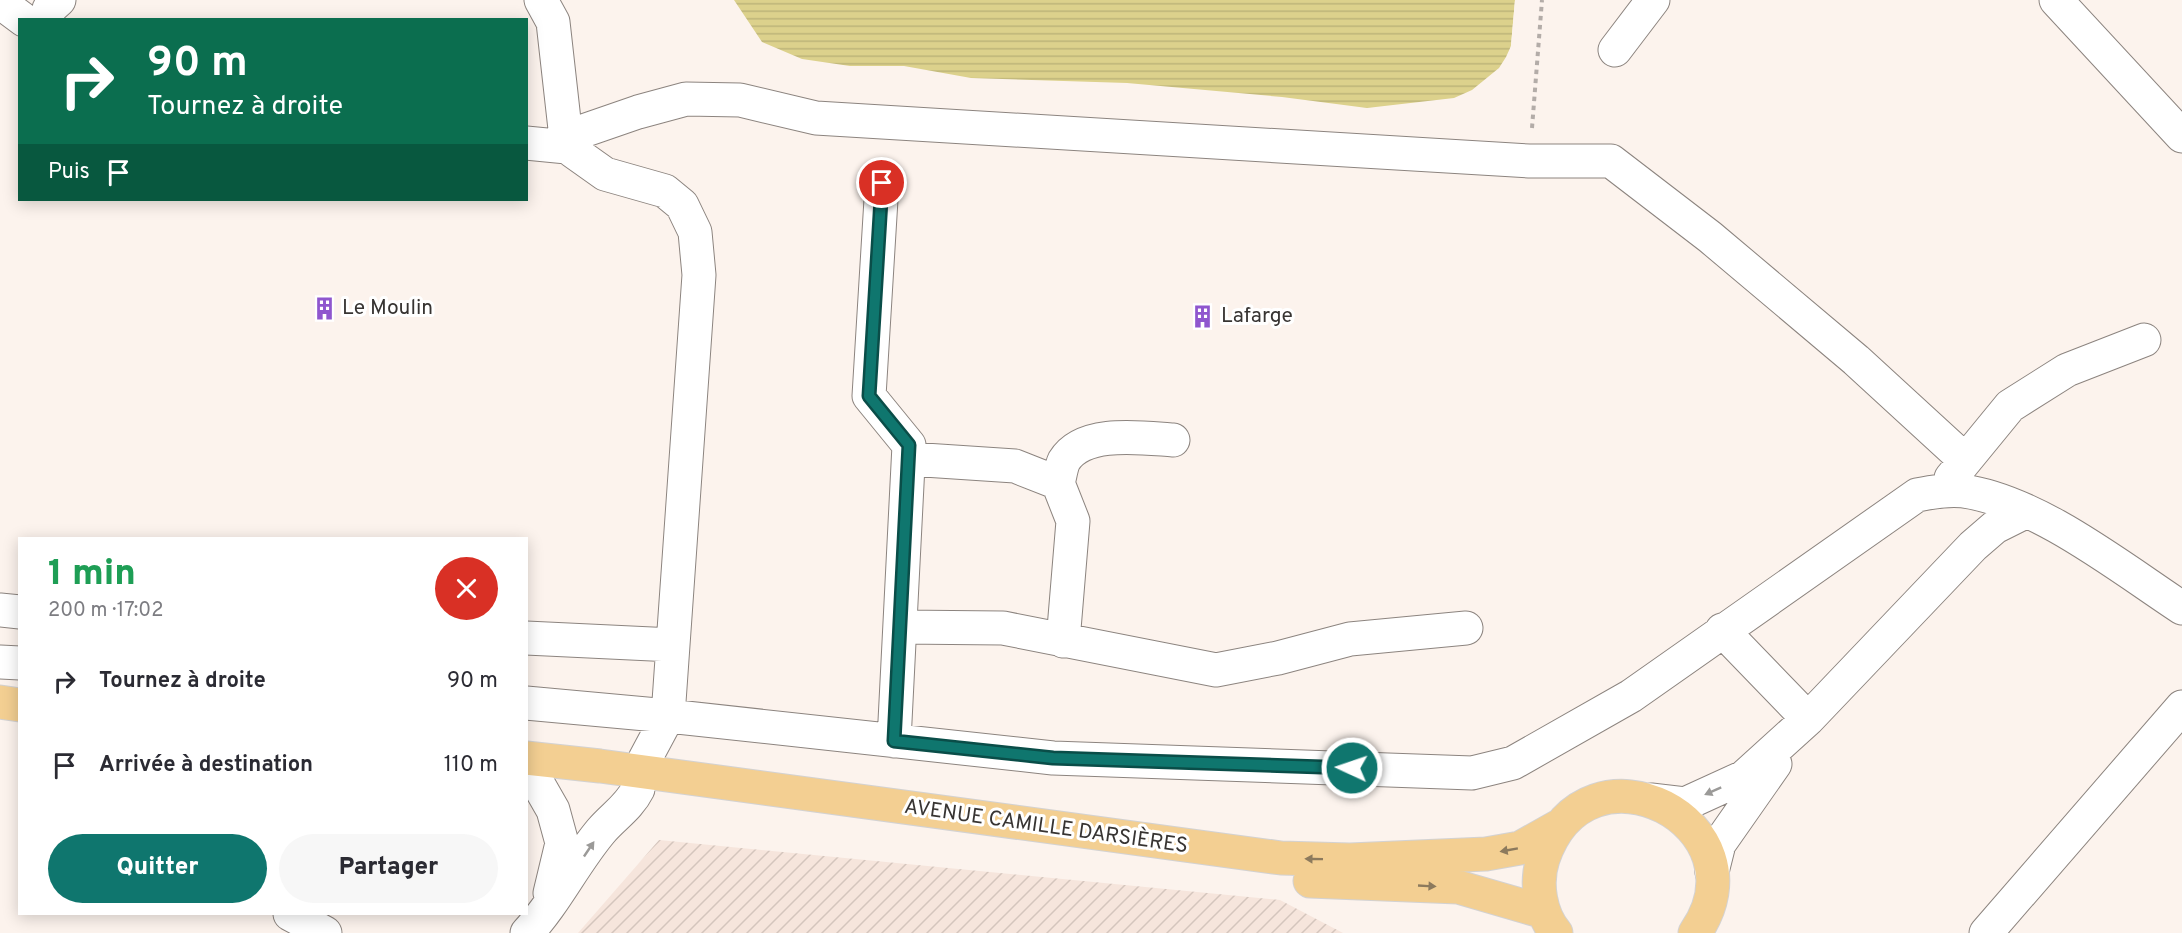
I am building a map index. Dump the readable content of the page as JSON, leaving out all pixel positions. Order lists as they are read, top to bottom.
{
  "streets": {
    "main road": ["AVENUE CAMILLE DARSIÈRES"]
  },
  "places": {
    "building": ["Le Moulin", "Lafarge"]
  },
  "page": {
    "turn": ["90 m", "Tournez à droite"],
    "then": "Puis",
    "heading": ["1 min", "200 m · 17:02"],
    "list": [
      {
        "name": "Tournez à droite",
        "value": "90 m"
      },
      {
        "name": "Arrivée à destination",
        "value": "110 m"
      }
    ],
    "buttons": ["Quitter", "Partager"]
  }
}
